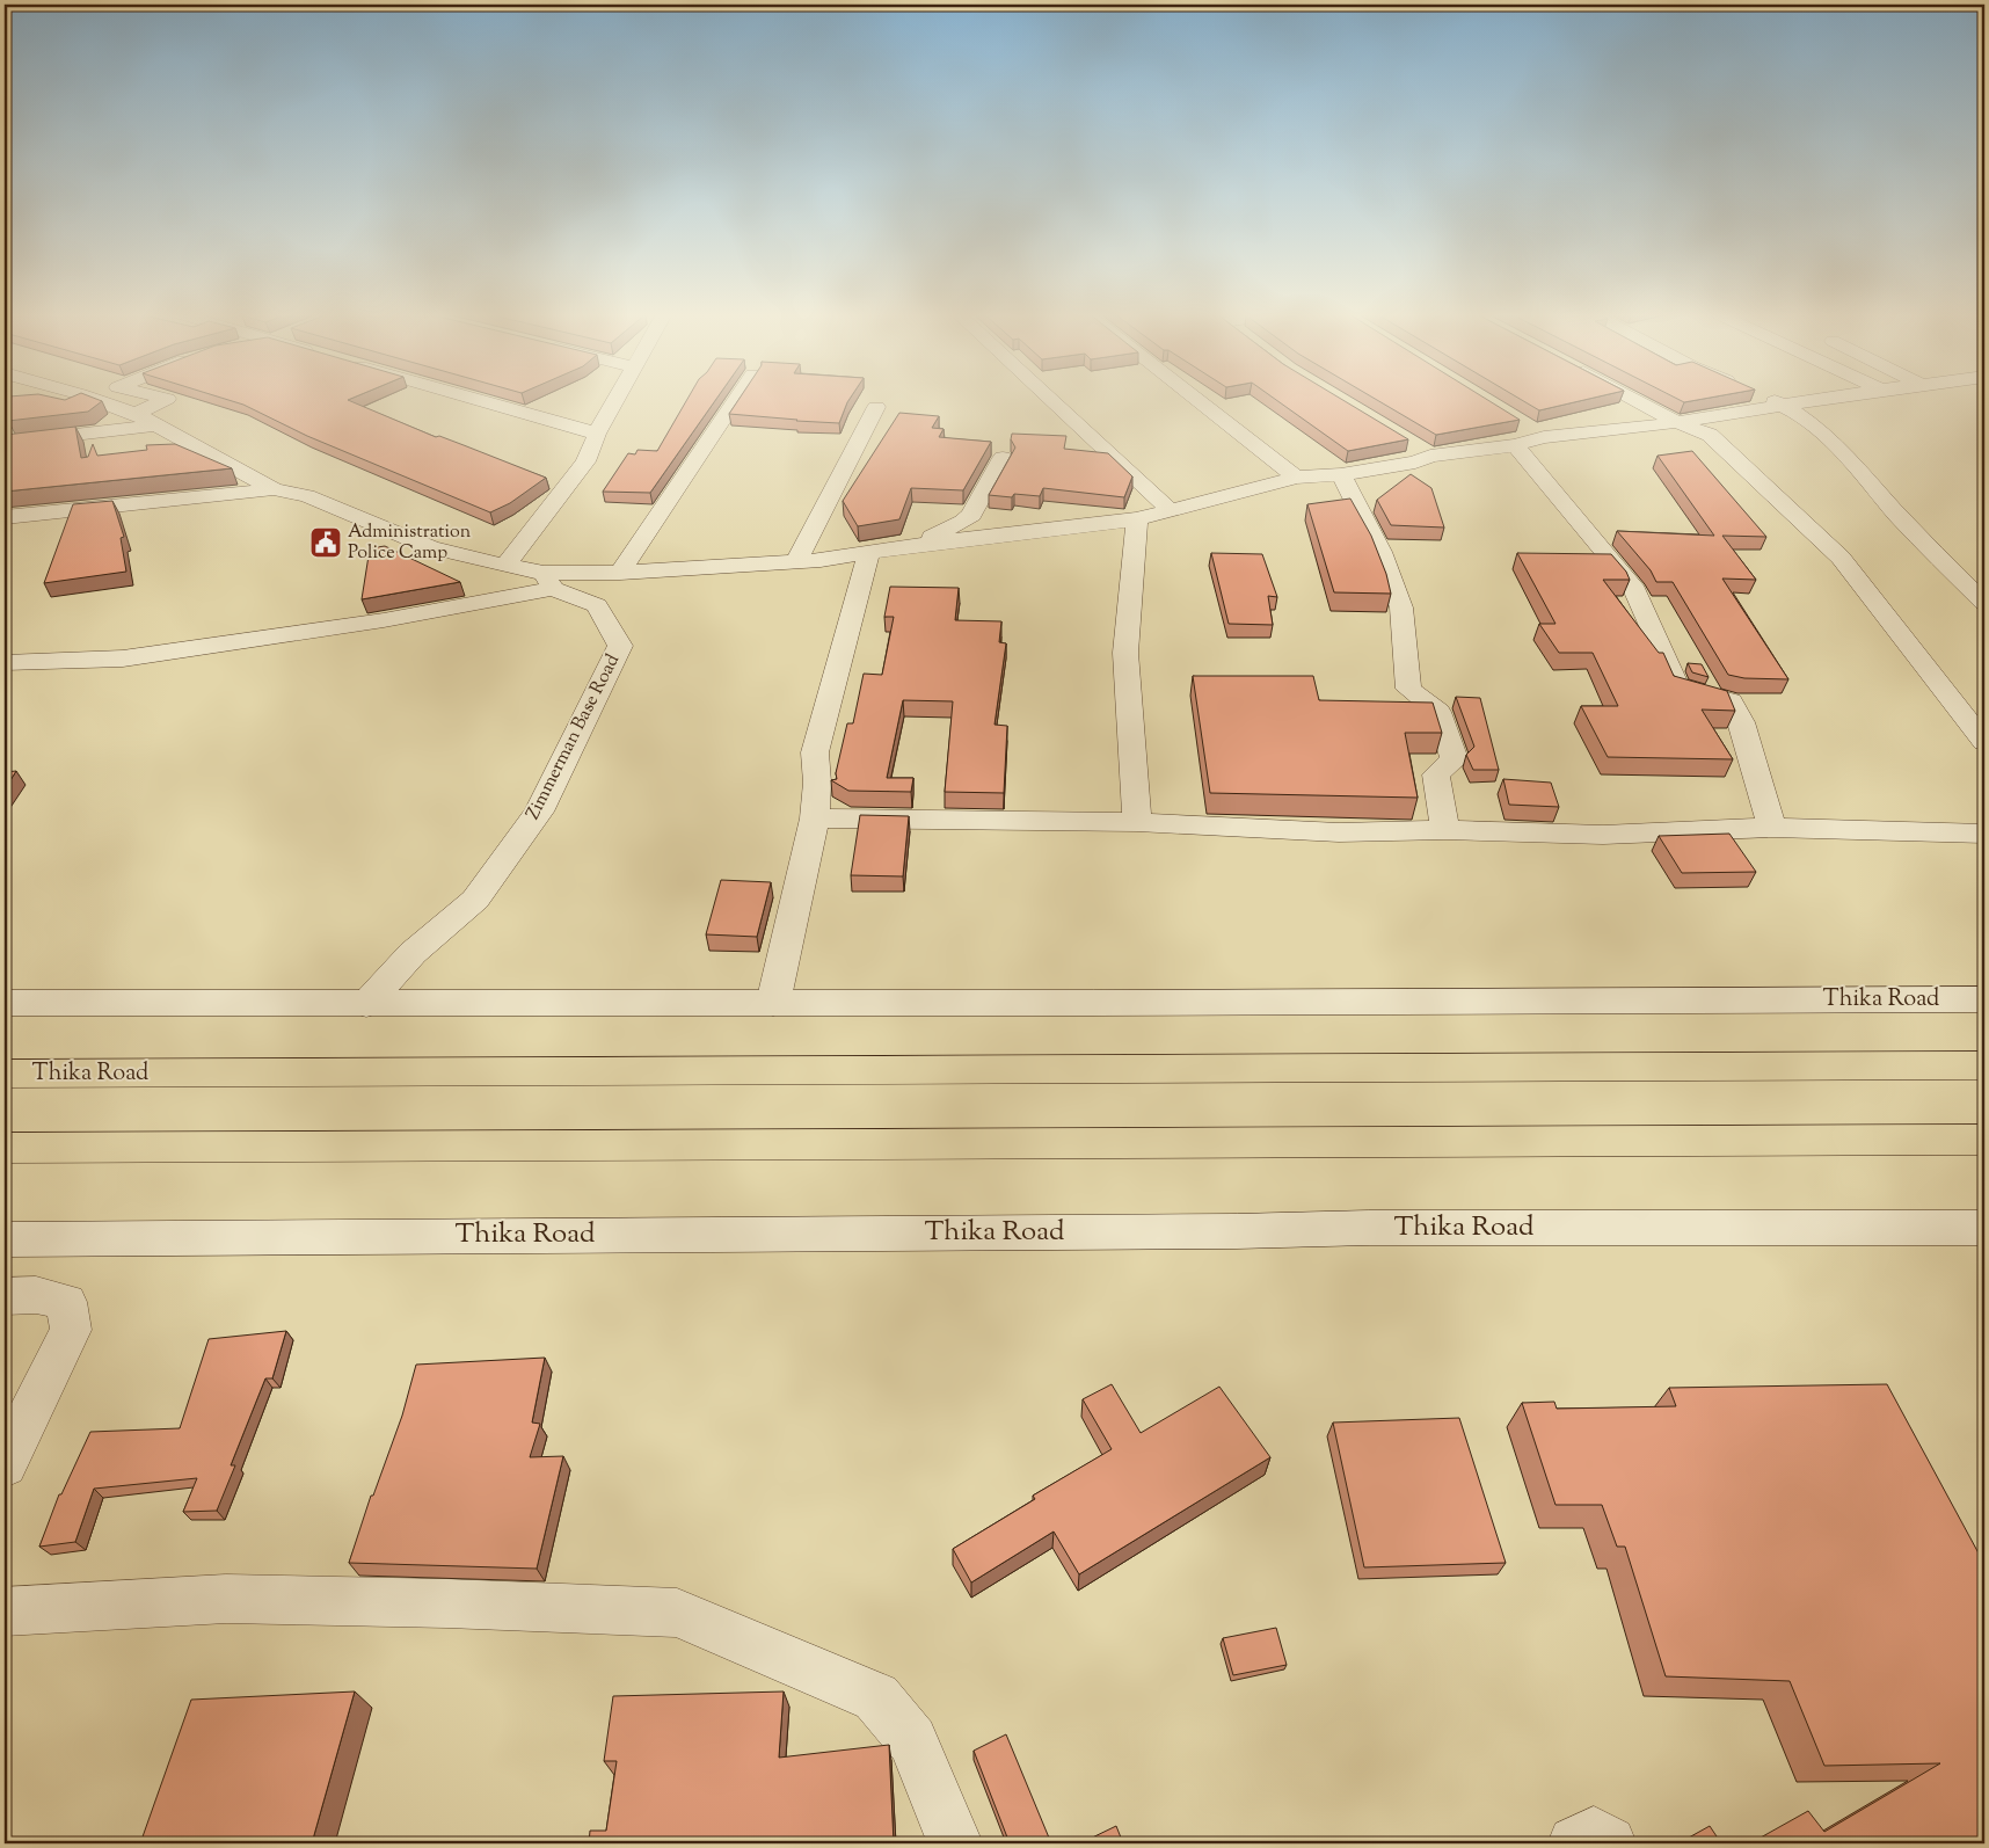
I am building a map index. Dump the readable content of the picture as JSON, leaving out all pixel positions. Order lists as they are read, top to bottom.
{
  "streets": {
    "highway": ["Thika Road"],
    "street": ["Zimmerman Base Road"]
  },
  "crossings": [
    ["Zimmerman Base Road", "Thika Road"]
  ],
  "places": {
    "public building": ["Administration Police Camp"]
  }
}
